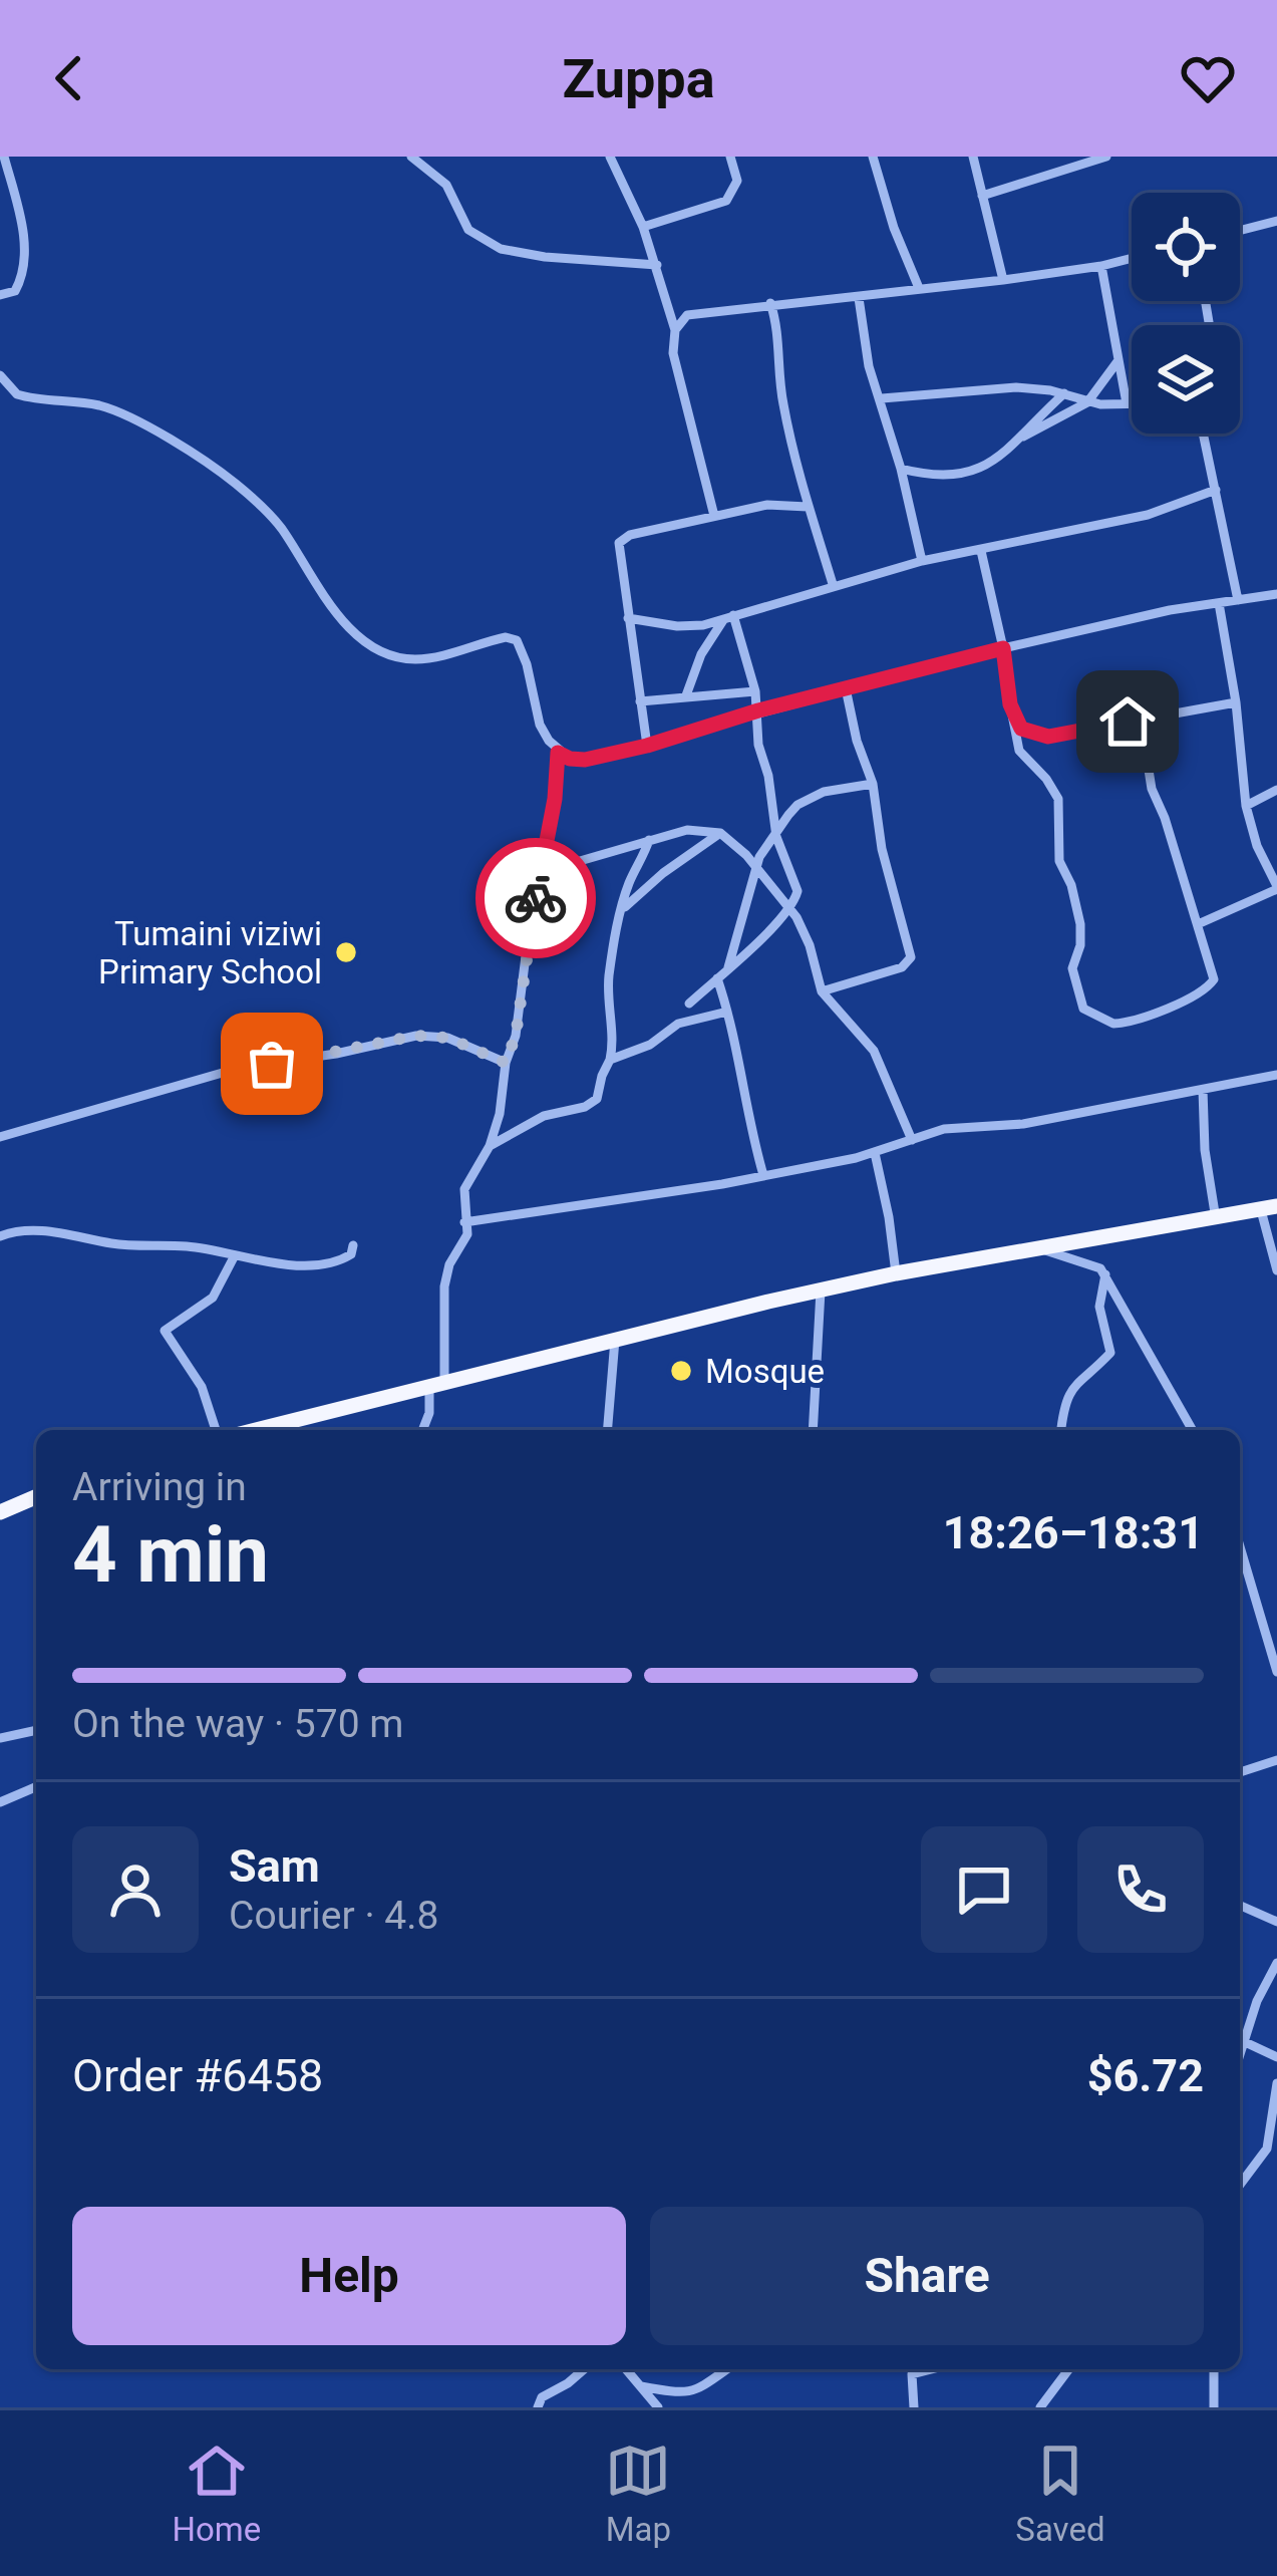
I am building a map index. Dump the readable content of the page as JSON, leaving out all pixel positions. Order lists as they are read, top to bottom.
{
  "places": ["Tumaini viziwi Primary School", "Mosque"],
  "page": {
    "header": "Zuppa",
    "heading": ["4 min", "Arriving in", "18:26–18:31"],
    "panel": [
      "Sam",
      "Courier · 4.8",
      "Order #6458",
      "$6.72"
    ],
    "bar": "On the way · 570 m",
    "buttons": ["Help", "Share"],
    "tabs": ["Home", "Map", "Saved"]
  }
}
